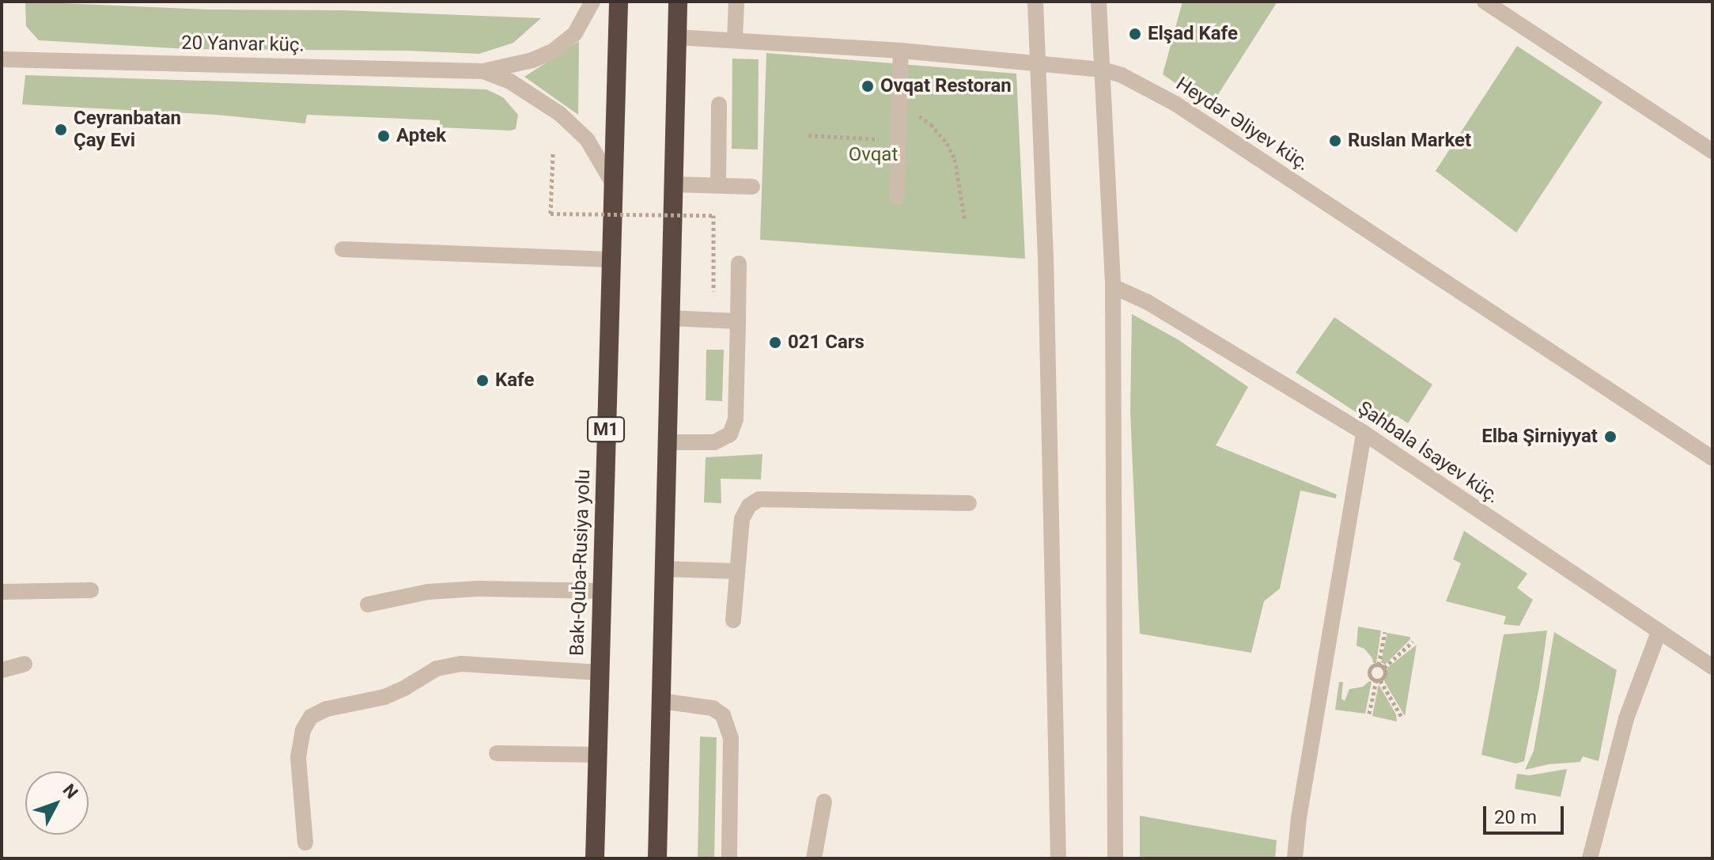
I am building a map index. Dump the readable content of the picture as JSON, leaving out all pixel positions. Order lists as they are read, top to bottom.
{
  "streets": {
    "highway": ["M1", "Bakı-Quba-Rusiya yolu"],
    "street": ["20 Yanvar küç.", "Heydər Əliyev küç.", "Şahbala İsayev küç."]
  },
  "parks": ["Ovqat"],
  "places": [
    "Elşad Kafe",
    "Ovqat Restoran",
    "Ceyranbatan Çay Evi",
    "Aptek",
    "Ruslan Market",
    "021 Cars",
    "Kafe",
    "Elba Şirniyyat"
  ],
  "scale_bar": "20 m",
  "north": "top right"
}
